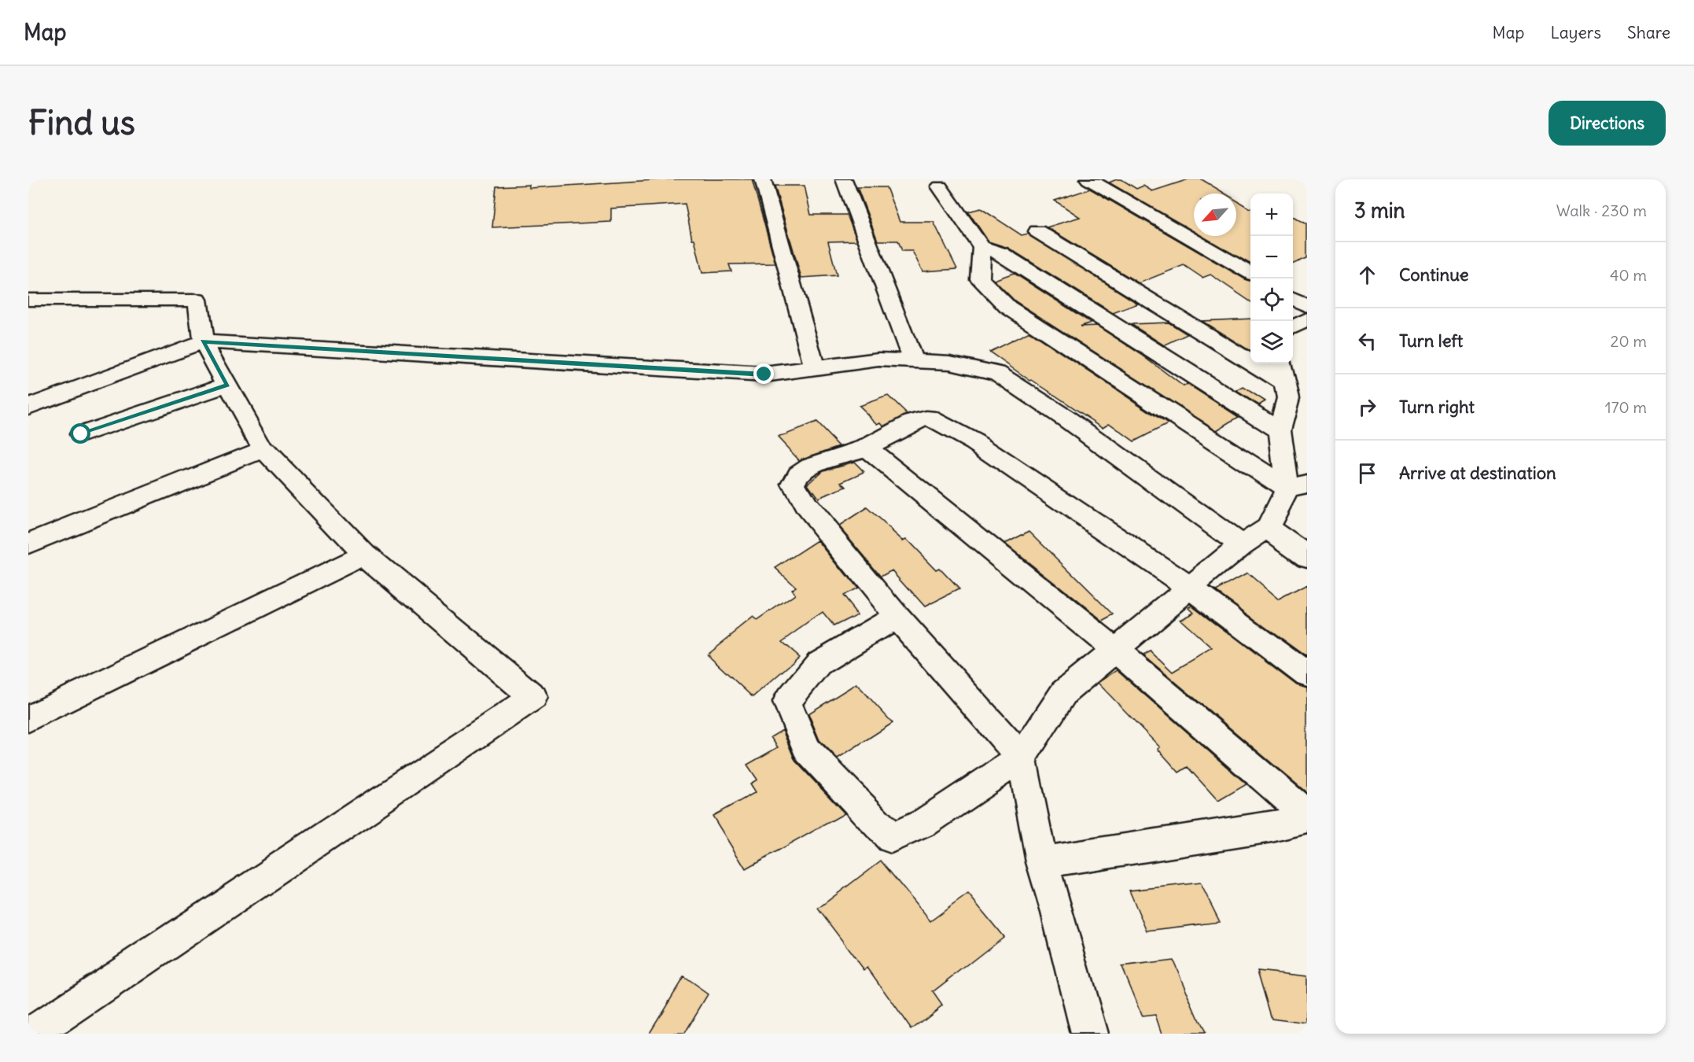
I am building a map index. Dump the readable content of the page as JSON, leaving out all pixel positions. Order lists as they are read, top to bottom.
{
  "north": "bottom left",
  "page": {
    "header": "Map",
    "nav": ["Map", "Layers", "Share"],
    "buttons": "Directions",
    "title": "Find us",
    "heading": ["3 min", "Walk · 230 m"],
    "map_buttons": ["+", "−"],
    "list": [
      ["Continue", "40 m"],
      ["Turn left", "20 m"],
      ["Turn right", "170 m"],
      "Arrive at destination"
    ]
  }
}
